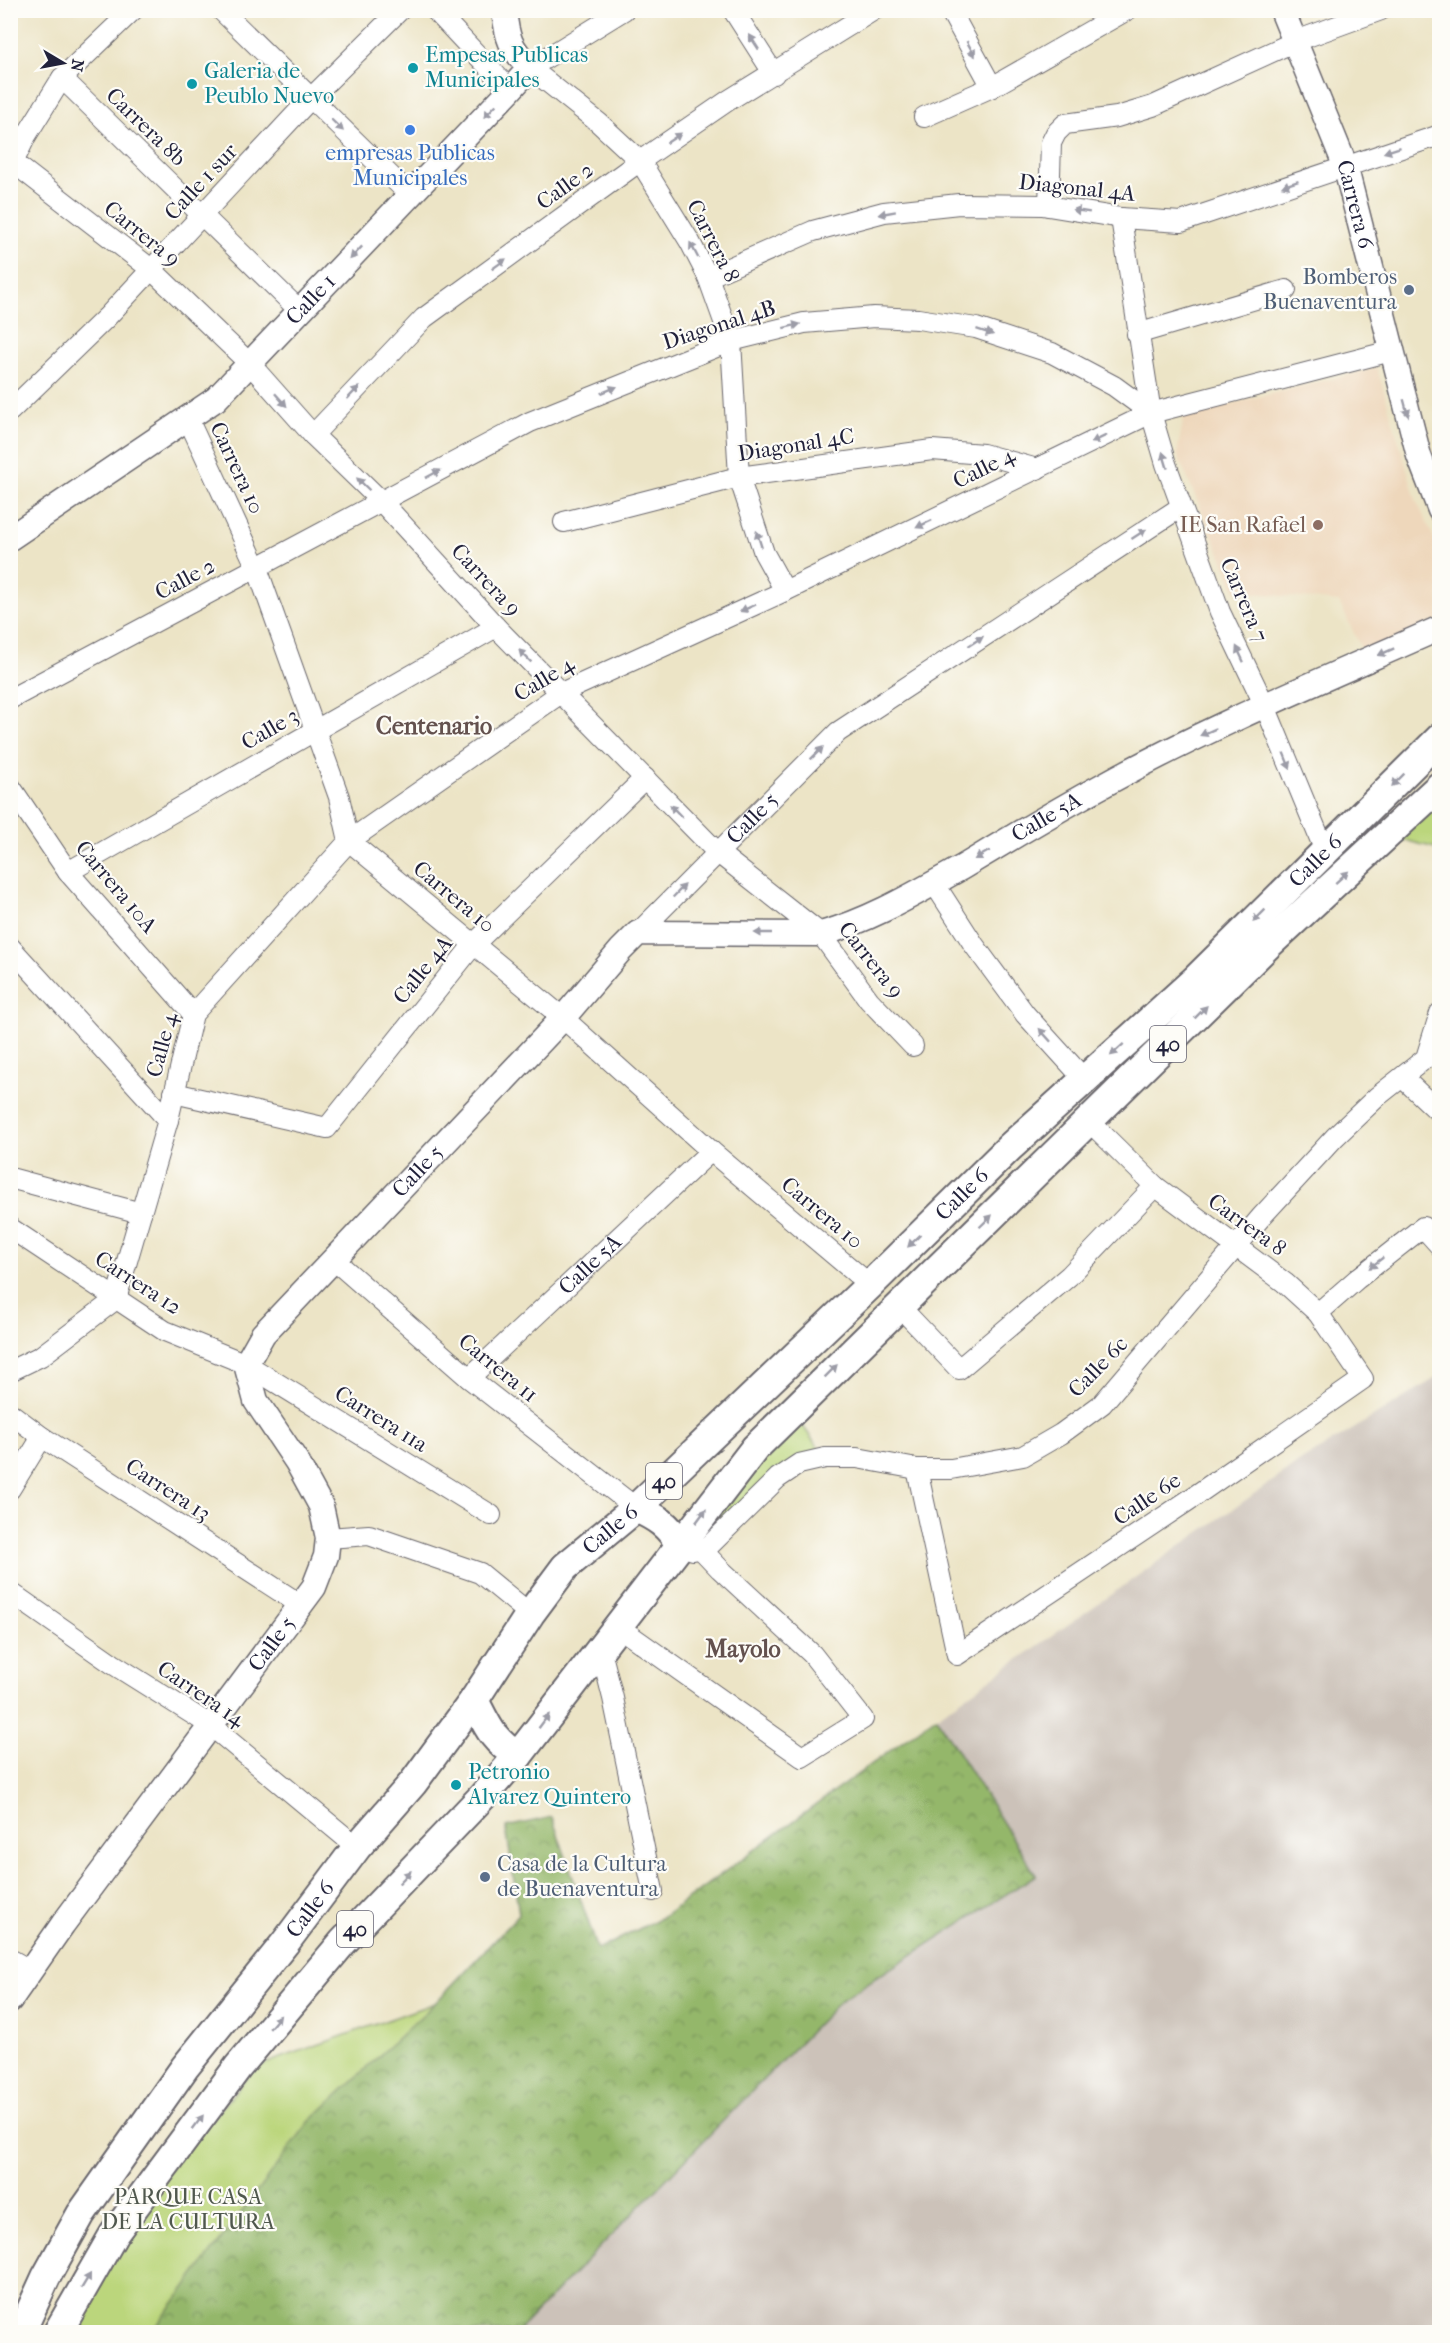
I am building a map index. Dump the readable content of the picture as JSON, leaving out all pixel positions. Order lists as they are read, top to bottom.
{
  "streets": {
    "highway": ["Calle 6", "40"],
    "main road": [
      "Carrera 6",
      "Calle 1",
      "Calle 5",
      "Calle 5A"
    ],
    "street": [
      "Carrera 8b",
      "Calle 1 sur",
      "Calle 2",
      "Diagonal 4A",
      "Carrera 9",
      "Carrera 8",
      "Diagonal 4B",
      "Diagonal 4C",
      "Carrera 10",
      "Calle 4",
      "Carrera 7",
      "Calle 3",
      "Carrera 10A",
      "Calle 4A",
      "Carrera 12",
      "Calle 6c",
      "Carrera 11",
      "Carrera 11a",
      "Carrera 13",
      "Calle 6e",
      "Carrera 14"
    ]
  },
  "crossings": [
    ["Carrera 8b", "Calle 1 sur"],
    ["Carrera 8b", "Calle 1"],
    ["Calle 1 sur", "Carrera 9"],
    ["Calle 2", "Carrera 9"],
    ["Calle 2", "Carrera 8"],
    ["Calle 2", "Diagonal 4B"],
    ["Calle 2", "Carrera 10"],
    ["Diagonal 4A", "Carrera 6"],
    ["Diagonal 4A", "Carrera 8"],
    ["Diagonal 4A", "Carrera 7"],
    ["Carrera 6", "Calle 4"],
    ["Carrera 9", "Calle 1"],
    ["Carrera 9", "Diagonal 4B"],
    ["Carrera 9", "Calle 4"],
    ["Carrera 9", "Calle 3"],
    ["Carrera 9", "Calle 5"],
    ["Carrera 9", "Calle 5A"],
    ["Carrera 9", "Calle 4A"],
    ["Carrera 8", "Calle 1"],
    ["Carrera 8", "Diagonal 4B"],
    ["Carrera 8", "Diagonal 4C"],
    ["Carrera 8", "Calle 4"],
    ["Carrera 8", "Calle 6"],
    ["Carrera 8", "Calle 6c"],
    ["Carrera 8", "Calle 6e"],
    ["Calle 1", "Carrera 10"],
    ["Diagonal 4B", "Calle 4"],
    ["Diagonal 4B", "Carrera 7"],
    ["Diagonal 4C", "Calle 4"],
    ["Carrera 10", "Calle 4"],
    ["Carrera 10", "Calle 3"],
    ["Carrera 10", "Calle 5"],
    ["Carrera 10", "Calle 5A"],
    ["Carrera 10", "Calle 6"],
    ["Carrera 10", "Calle 4A"],
    ["Calle 4", "Carrera 7"],
    ["Calle 4", "Carrera 10A"],
    ["Calle 4", "Calle 4A"],
    ["Calle 4", "Carrera 12"],
    ["Carrera 7", "Calle 5"],
    ["Carrera 7", "Calle 5A"],
    ["Carrera 7", "Calle 6"],
    ["Calle 3", "Carrera 10A"],
    ["Calle 5", "Calle 5A"],
    ["Calle 5", "Carrera 12"],
    ["Calle 5", "Carrera 11"],
    ["Calle 5", "Carrera 11a"],
    ["Calle 5", "Carrera 13"],
    ["Calle 5", "Carrera 14"],
    ["Calle 5A", "Carrera 11"],
    ["Calle 6", "Calle 6c"],
    ["Calle 6", "Carrera 11"],
    ["Calle 6", "Carrera 14"],
    ["Carrera 12", "Carrera 11a"],
    ["Calle 6c", "Calle 6e"]
  ],
  "one_way": [
    "Calle 2",
    "Calle 1",
    "Diagonal 4B",
    "Calle 4",
    "Calle 5A"
  ],
  "districts": ["Centenario", "Mayolo"],
  "parks": ["PARQUE CASA DE LA CULTURA"],
  "places": [
    "Empesas Publicas Municipales",
    "Galeria de Peublo Nuevo",
    "empresas Publicas Municipales",
    "Bomberos Buenaventura",
    "IE San Rafael",
    "Petronio Alvarez Quintero",
    "Casa de la Cultura de Buenaventura"
  ],
  "north": "right"
}
